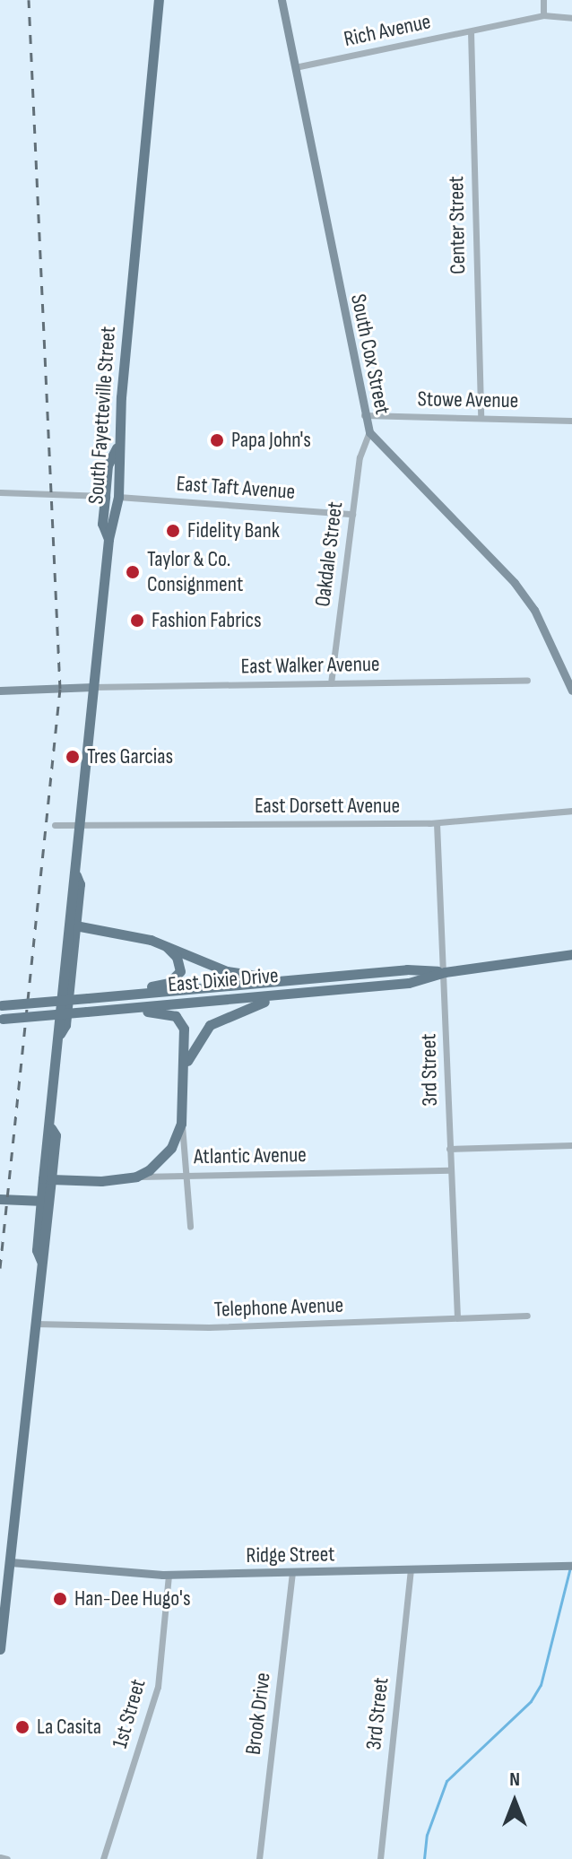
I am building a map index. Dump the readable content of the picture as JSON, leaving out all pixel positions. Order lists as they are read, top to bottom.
{
  "streets": {
    "main road": [
      "South Cox Street",
      "South Fayetteville Street",
      "East Dixie Drive",
      "Atlantic Avenue",
      "Ridge Street"
    ],
    "street": [
      "Rich Avenue",
      "Center Street",
      "Stowe Avenue",
      "East Taft Avenue",
      "Oakdale Street",
      "East Walker Avenue",
      "East Dorsett Avenue",
      "3rd Street",
      "Telephone Avenue",
      "1st Street",
      "Brook Drive"
    ]
  },
  "crossings": [
    ["Rich Avenue", "Center Street"],
    ["Rich Avenue", "South Cox Street"],
    ["Center Street", "Stowe Avenue"],
    ["South Cox Street", "Stowe Avenue"],
    ["South Cox Street", "Oakdale Street"],
    ["South Fayetteville Street", "East Taft Avenue"],
    ["South Fayetteville Street", "East Walker Avenue"],
    ["South Fayetteville Street", "East Dorsett Avenue"],
    ["South Fayetteville Street", "Atlantic Avenue"],
    ["South Fayetteville Street", "Telephone Avenue"],
    ["South Fayetteville Street", "Ridge Street"],
    ["East Taft Avenue", "Oakdale Street"],
    ["Oakdale Street", "East Walker Avenue"],
    ["East Dorsett Avenue", "3rd Street"],
    ["East Dixie Drive", "3rd Street"],
    ["3rd Street", "Atlantic Avenue"],
    ["3rd Street", "Telephone Avenue"],
    ["3rd Street", "Ridge Street"],
    ["Ridge Street", "1st Street"],
    ["Ridge Street", "Brook Drive"]
  ],
  "places": [
    "Papa John's",
    "Fidelity Bank",
    "Taylor & Co. Consignment",
    "Fashion Fabrics",
    "Tres Garcias",
    "Han-Dee Hugo's",
    "La Casita"
  ],
  "north": "top"
}
